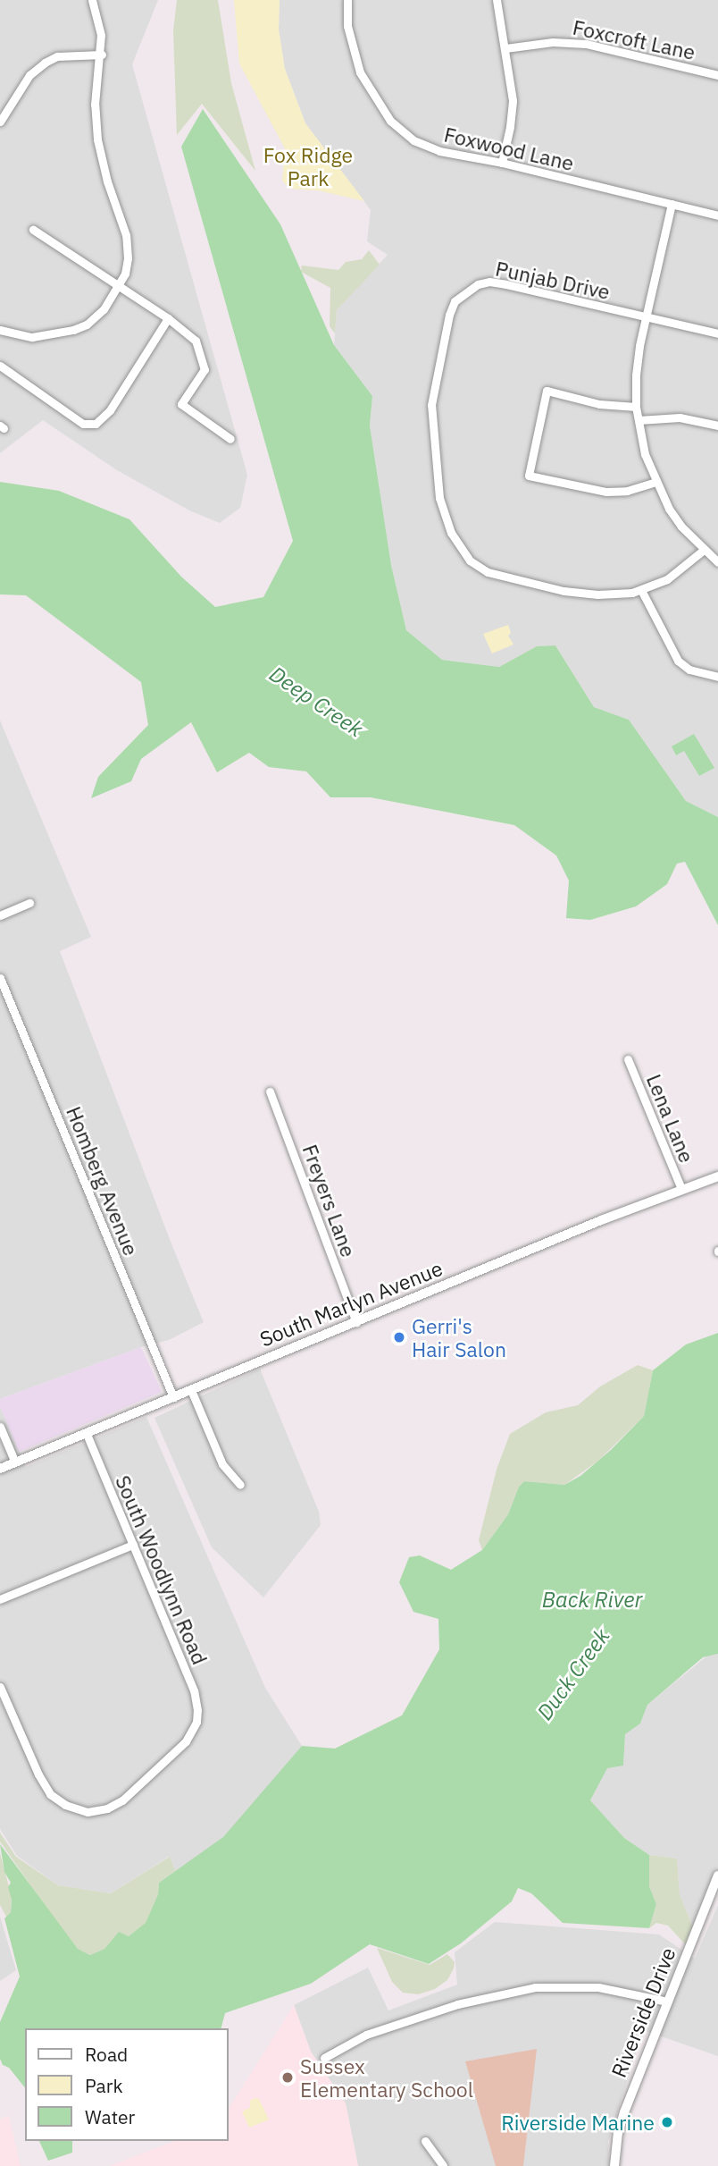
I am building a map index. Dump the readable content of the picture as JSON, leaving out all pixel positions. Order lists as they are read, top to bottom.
{
  "streets": {
    "street": [
      "Foxcroft Lane",
      "Foxwood Lane",
      "Punjab Drive",
      "Lena Lane",
      "Homberg Avenue",
      "Freyers Lane",
      "South Marlyn Avenue",
      "South Woodlynn Road",
      "Riverside Drive"
    ]
  },
  "crossings": [
    ["Lena Lane", "South Marlyn Avenue"],
    ["Homberg Avenue", "South Marlyn Avenue"],
    ["Freyers Lane", "South Marlyn Avenue"],
    ["South Marlyn Avenue", "South Woodlynn Road"]
  ],
  "water": ["Deep Creek", "Back River", "Duck Creek"],
  "parks": ["Fox Ridge Park"],
  "places": ["Gerri's Hair Salon", "Sussex Elementary School", "Riverside Marine"],
  "legend": ["Road", "Park", "Water"]
}
